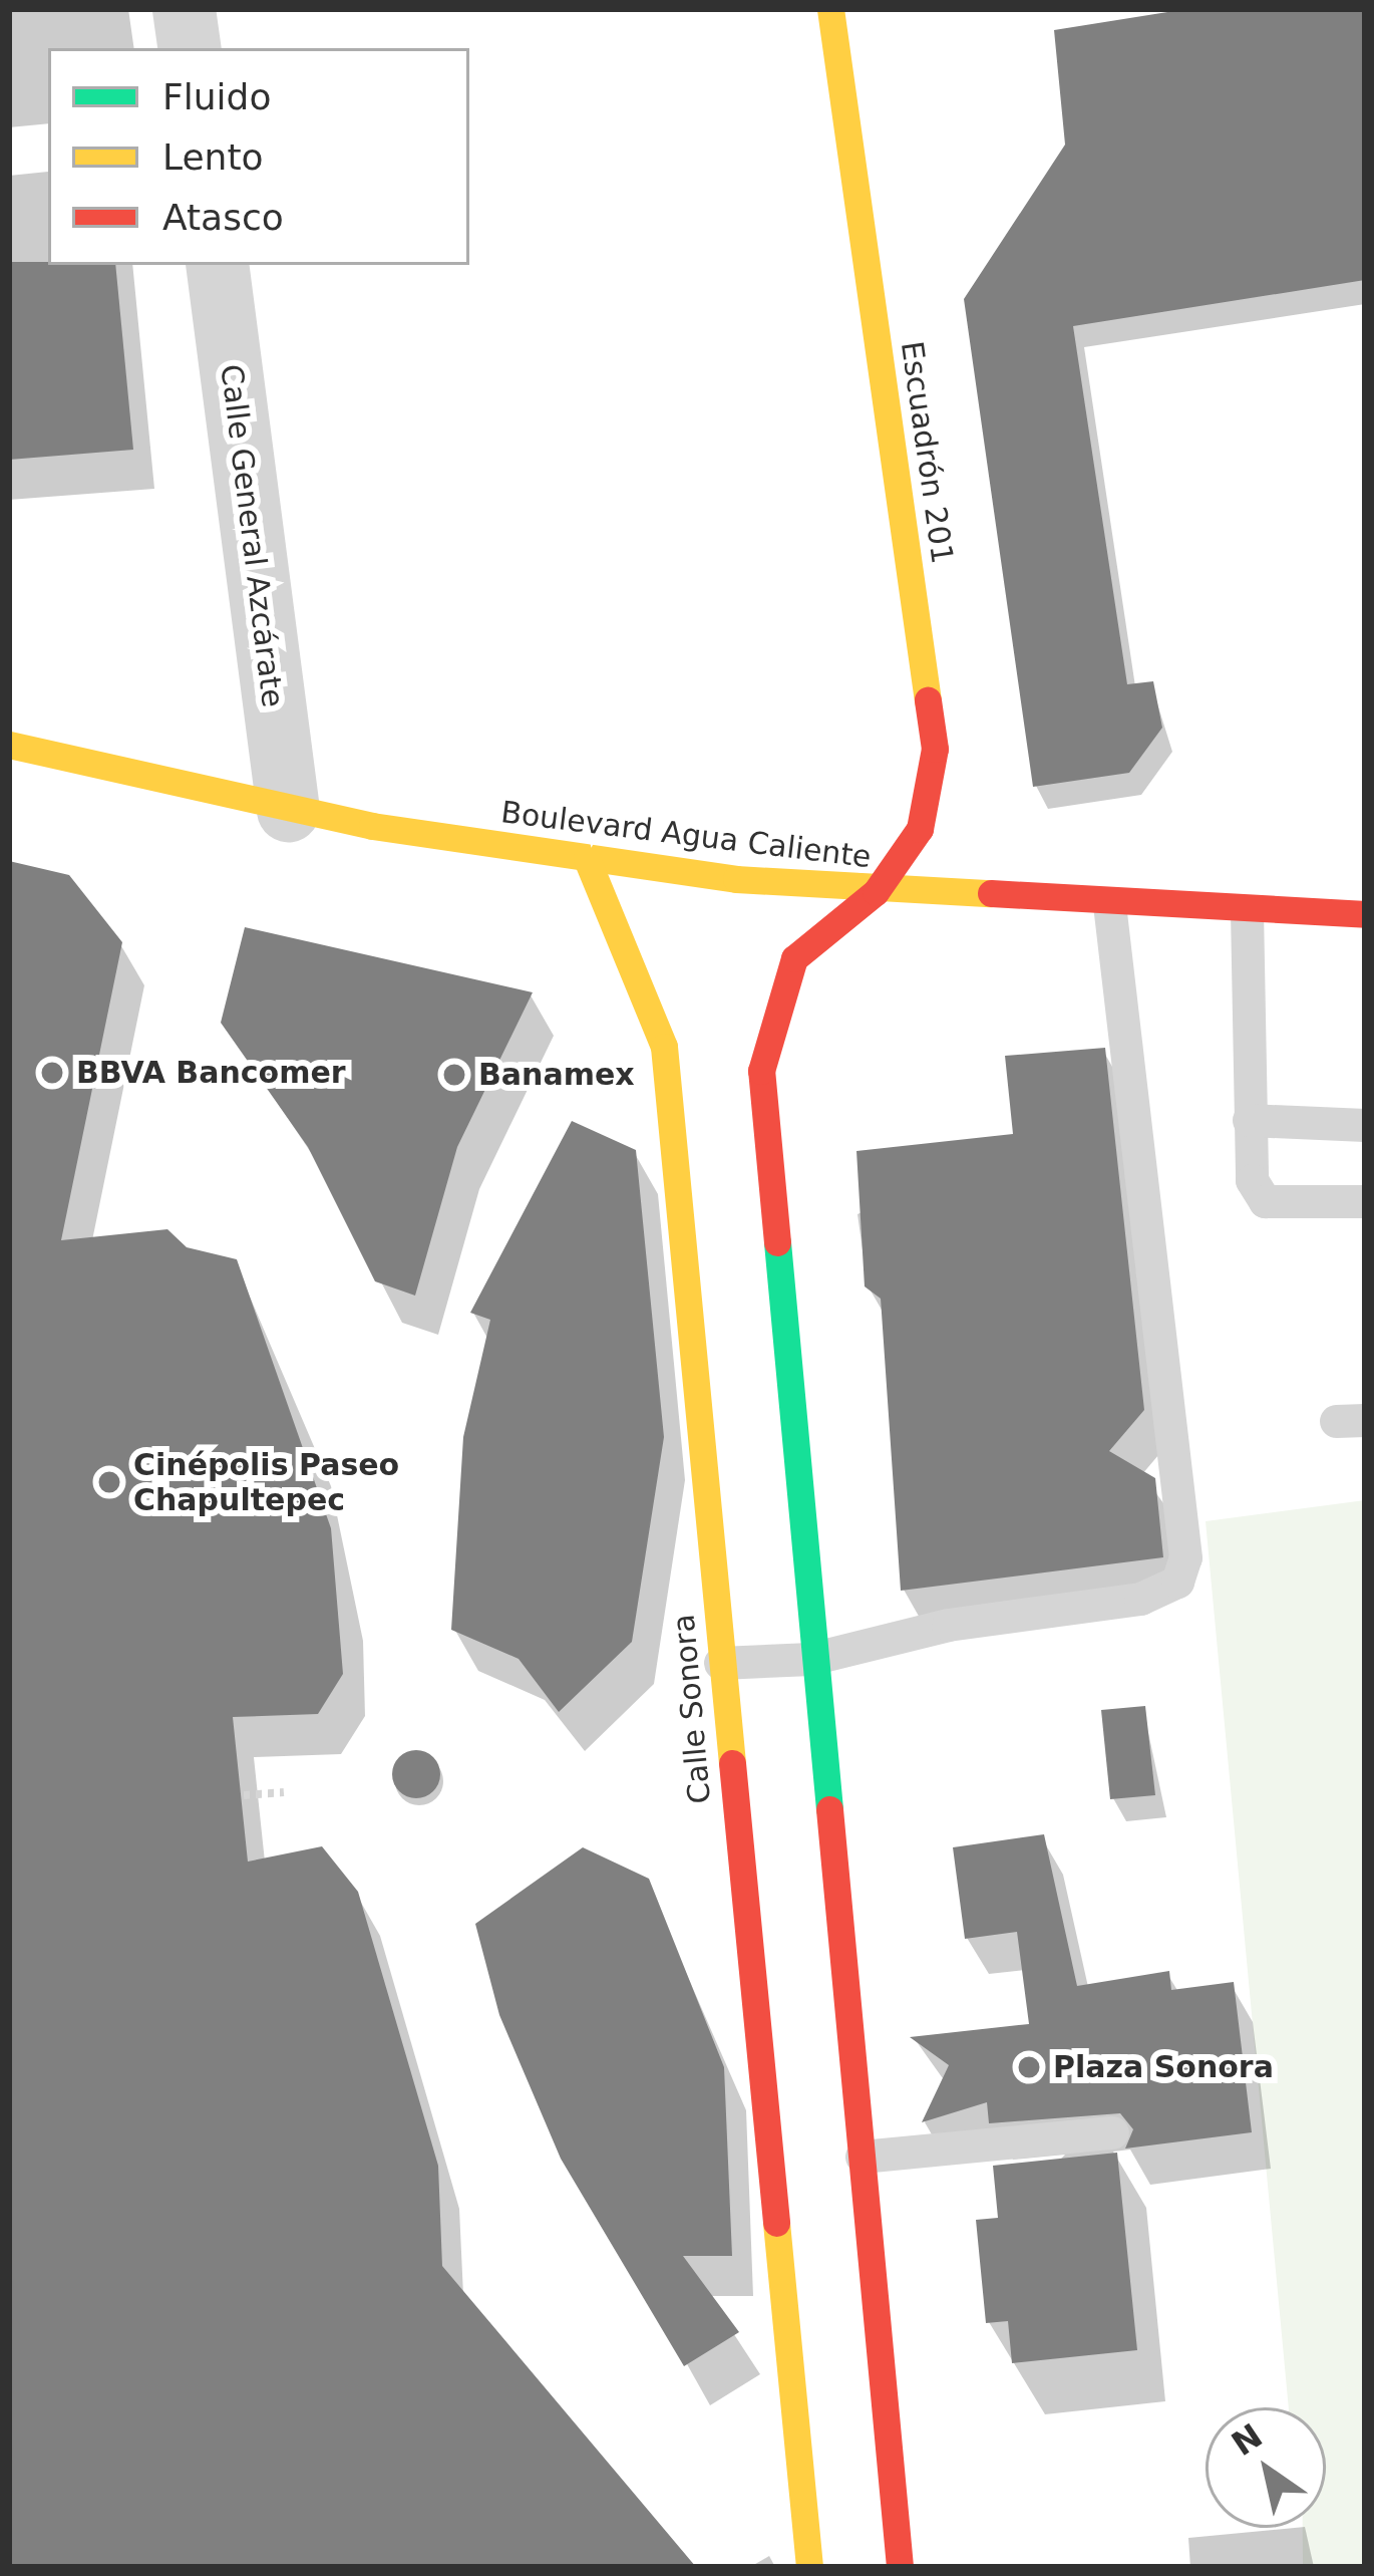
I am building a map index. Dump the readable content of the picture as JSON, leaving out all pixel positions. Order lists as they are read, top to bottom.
{
  "streets": {
    "street": [
      "Escuadrón 201",
      "Calle General Azcárate",
      "Boulevard Agua Caliente",
      "Calle Sonora"
    ]
  },
  "crossings": [
    ["Escuadrón 201", "Boulevard Agua Caliente"],
    ["Calle General Azcárate", "Boulevard Agua Caliente"],
    ["Boulevard Agua Caliente", "Calle Sonora"]
  ],
  "places": [
    "BBVA Bancomer",
    "Banamex",
    "Cinépolis Paseo Chapultepec",
    "Plaza Sonora"
  ],
  "legend": ["Fluido", "Lento", "Atasco"],
  "north": "top left"
}
